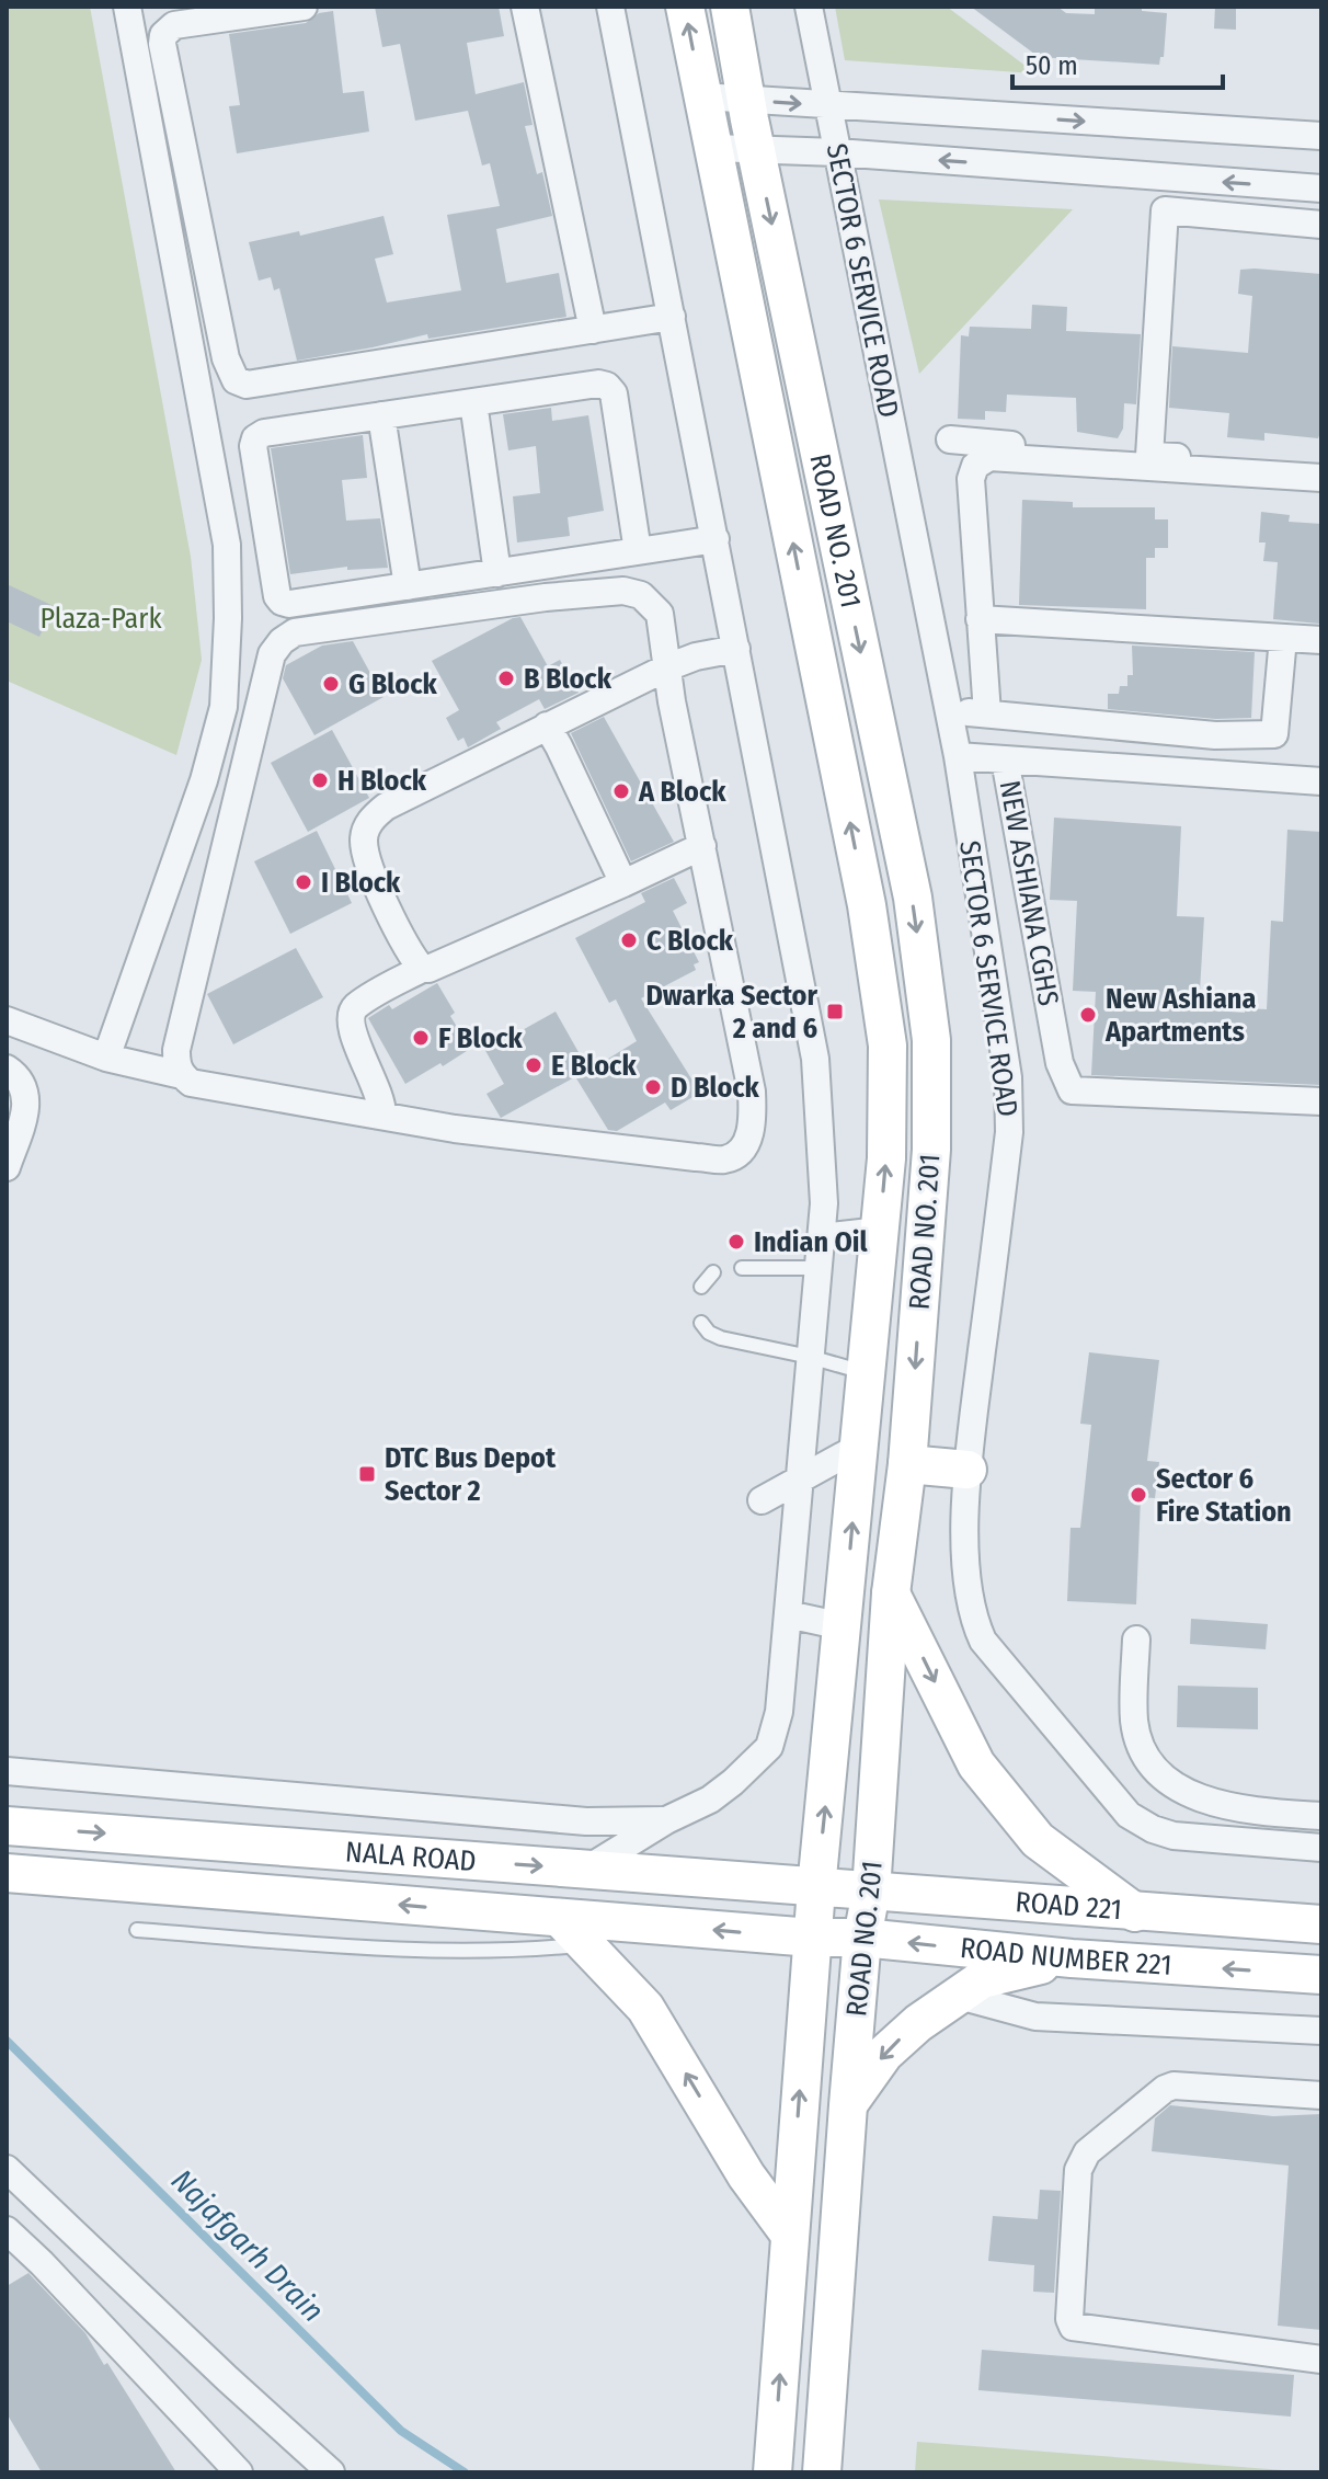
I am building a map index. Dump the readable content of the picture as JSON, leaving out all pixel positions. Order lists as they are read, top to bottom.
{
  "streets": {
    "main road": [
      "ROAD NO. 201",
      "NALA ROAD",
      "ROAD 221",
      "ROAD NUMBER 221"
    ],
    "street": ["SECTOR 6 SERVICE ROAD", "NEW ASHIANA CGHS"]
  },
  "crossings": [
    ["ROAD NO. 201", "NALA ROAD"],
    ["ROAD NO. 201", "ROAD 221"],
    ["ROAD NO. 201", "ROAD NUMBER 221"],
    ["NALA ROAD", "ROAD 221"],
    ["NALA ROAD", "ROAD NUMBER 221"]
  ],
  "one_way": ["ROAD NUMBER 221"],
  "water": ["Najafgarh Drain"],
  "parks": ["Plaza-Park"],
  "places": {
    "other": [
      "B Block",
      "G Block",
      "H Block",
      "A Block",
      "I Block",
      "C Block",
      "New Ashiana Apartments",
      "F Block",
      "E Block",
      "D Block",
      "Indian Oil",
      "Sector 6 Fire Station"
    ],
    "transit": ["Dwarka Sector 2 and 6", "DTC Bus Depot Sector 2"]
  },
  "scale_bar": "50 m"
}
